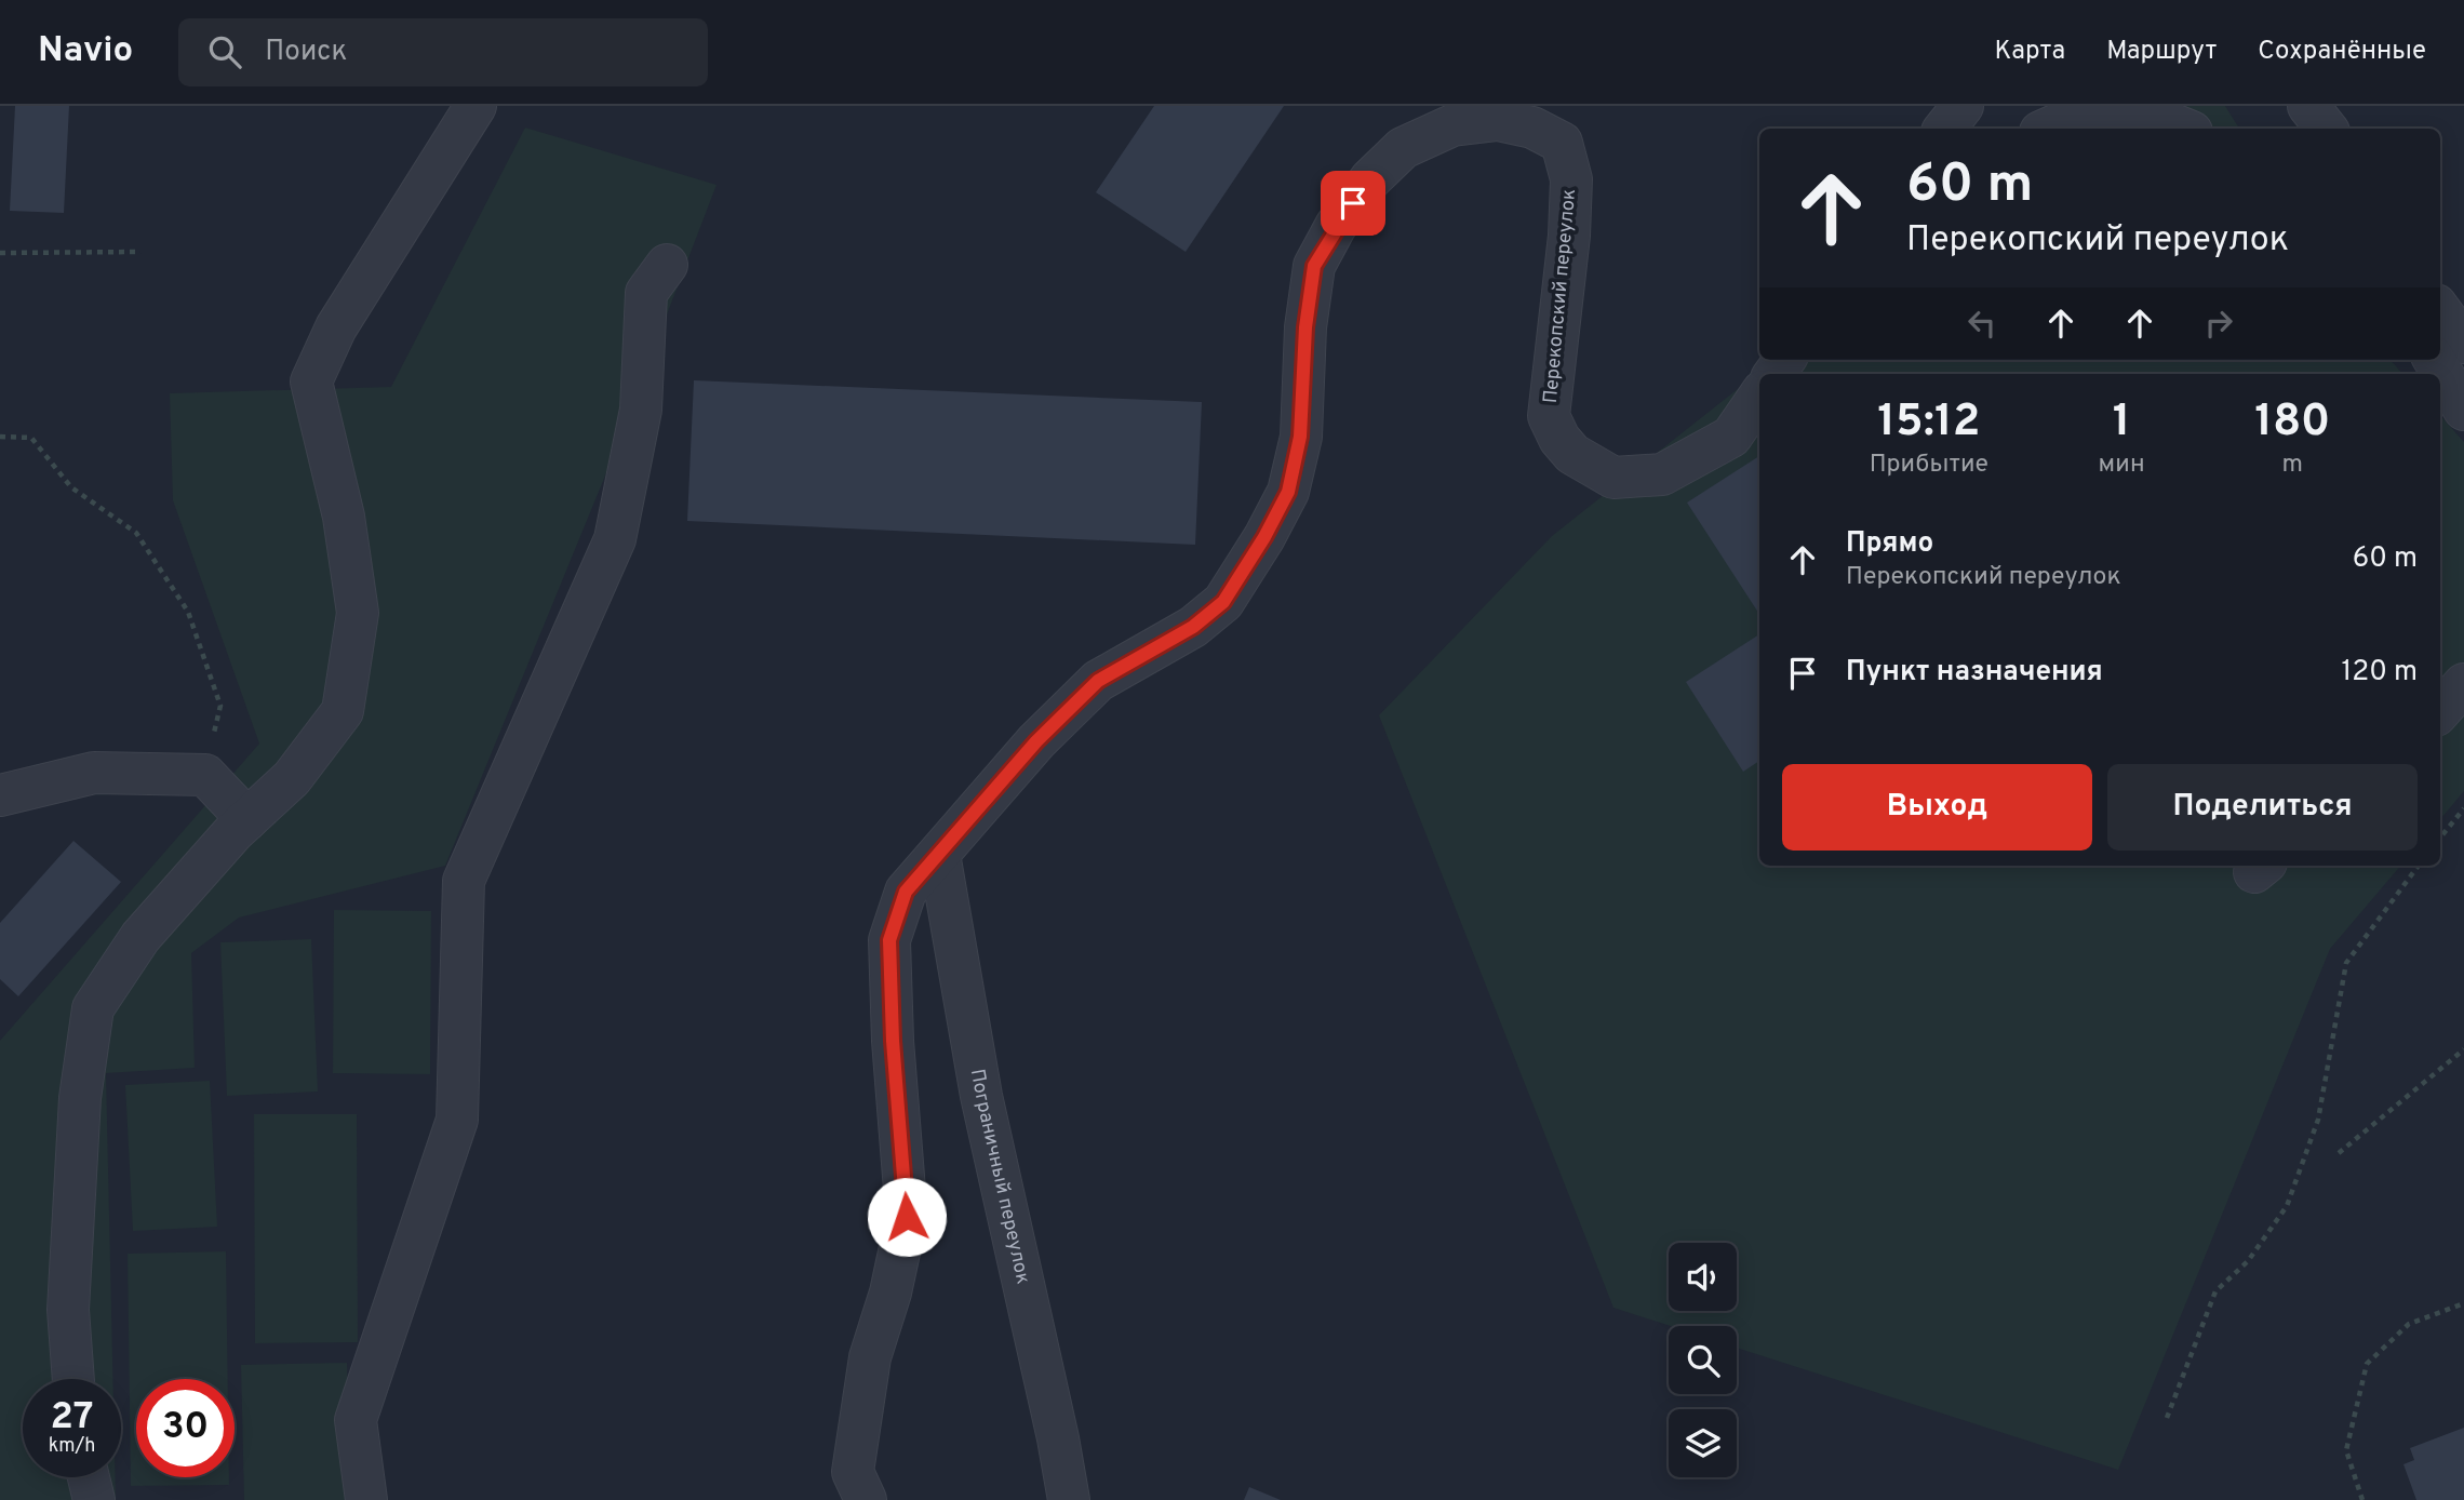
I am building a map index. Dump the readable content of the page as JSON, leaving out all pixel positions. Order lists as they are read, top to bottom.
{
  "streets": {
    "street": ["Перекопский переулок", "Пограничный переулок"]
  },
  "crossings": [
    ["Перекопский переулок", "Пограничный переулок"]
  ],
  "page": {
    "header": "Navio",
    "search": "Поиск",
    "nav": ["Карта", "Маршрут", "Сохранённые"],
    "turn": ["60 m", "Перекопский переулок"],
    "eta": [
      "15:12",
      "Прибытие",
      "1",
      "мин",
      "180",
      "m"
    ],
    "list": [
      {
        "name": "Прямо",
        "note": "Перекопский переулок",
        "value": "60 m"
      },
      {
        "name": "Пункт назначения",
        "value": "120 m"
      }
    ],
    "buttons": ["Выход", "Поделиться"],
    "speed": "27 km/h",
    "limit": "30"
  }
}
